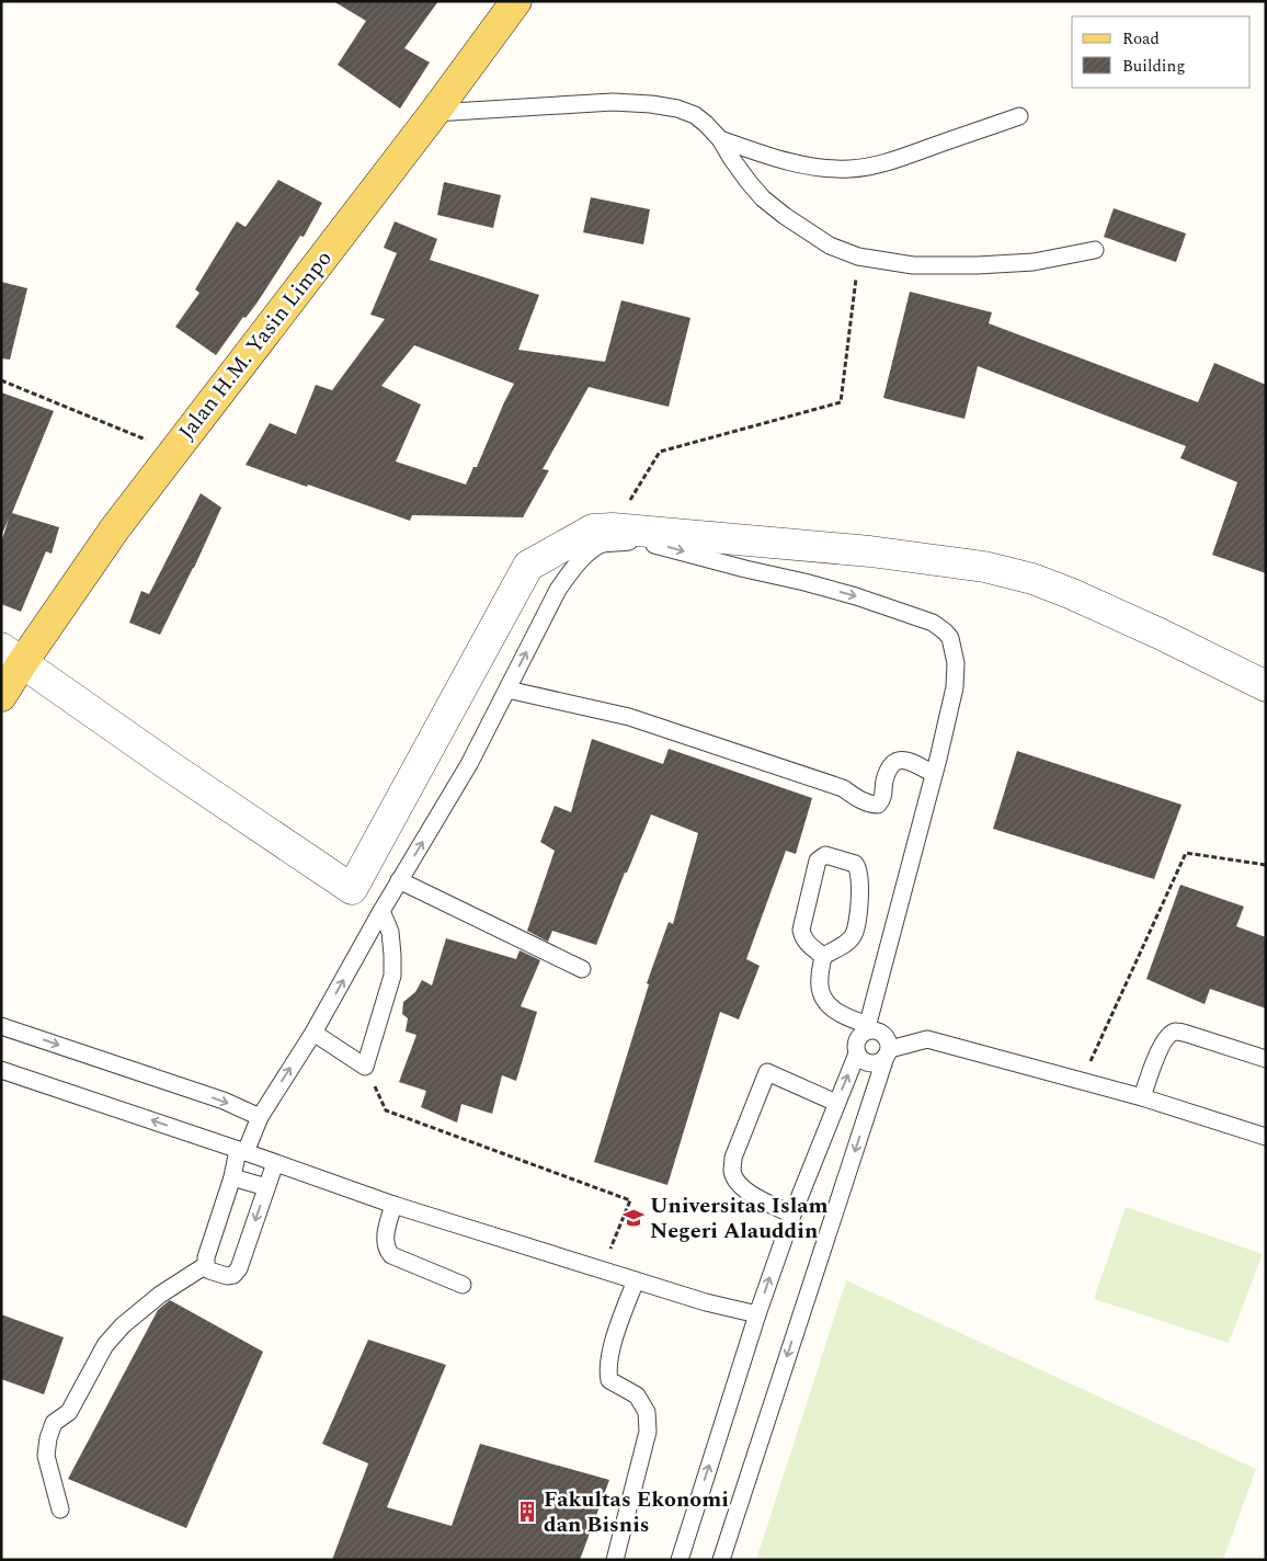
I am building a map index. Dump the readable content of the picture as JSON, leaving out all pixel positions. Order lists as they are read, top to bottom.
{
  "streets": {
    "main road": ["Jalan H.M. Yasin Limpo"]
  },
  "places": {
    "school or university": ["Universitas Islam Negeri Alauddin"],
    "building": ["Fakultas Ekonomi dan Bisnis"]
  },
  "legend": ["Road", "Building"]
}
